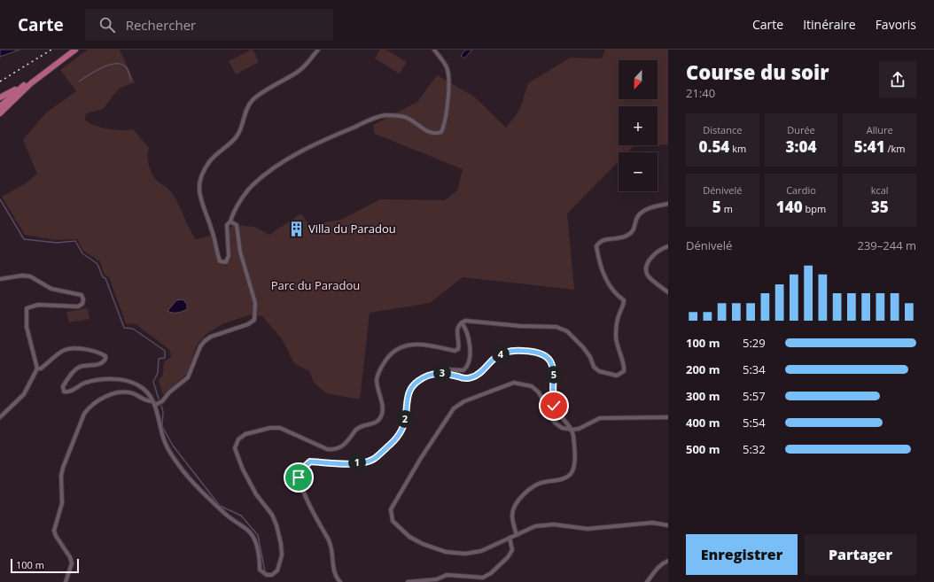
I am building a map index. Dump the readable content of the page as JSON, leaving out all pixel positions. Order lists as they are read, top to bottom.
{
  "parks": ["Parc du Paradou"],
  "places": {
    "building": ["Villa du Paradou"]
  },
  "scale_bar": "100 m",
  "north": "bottom",
  "page": {
    "header": "Carte",
    "search": "Rechercher",
    "nav": ["Carte", "Itinéraire", "Favoris"],
    "heading": ["Course du soir", "21:40"],
    "map_buttons": ["+", "−"],
    "stats": [
      ["Distance", "0.54 km"],
      ["Durée", "3:04"],
      ["Allure", "5:41 /km"],
      ["Dénivelé", "5 m"],
      ["Cardio", "140 bpm"],
      ["kcal", "35"]
    ],
    "chart": ["Dénivelé", "239–244 m"],
    "list": [
      {
        "name": "100 m",
        "note": "5:29"
      },
      {
        "name": "200 m",
        "note": "5:34"
      },
      {
        "name": "300 m",
        "note": "5:57"
      },
      {
        "name": "400 m",
        "note": "5:54"
      },
      {
        "name": "500 m",
        "note": "5:32"
      }
    ],
    "pins": [
      "4",
      "3",
      "5",
      "2",
      "1"
    ],
    "buttons": ["Enregistrer", "Partager"],
    "scale": "100 m"
  }
}
